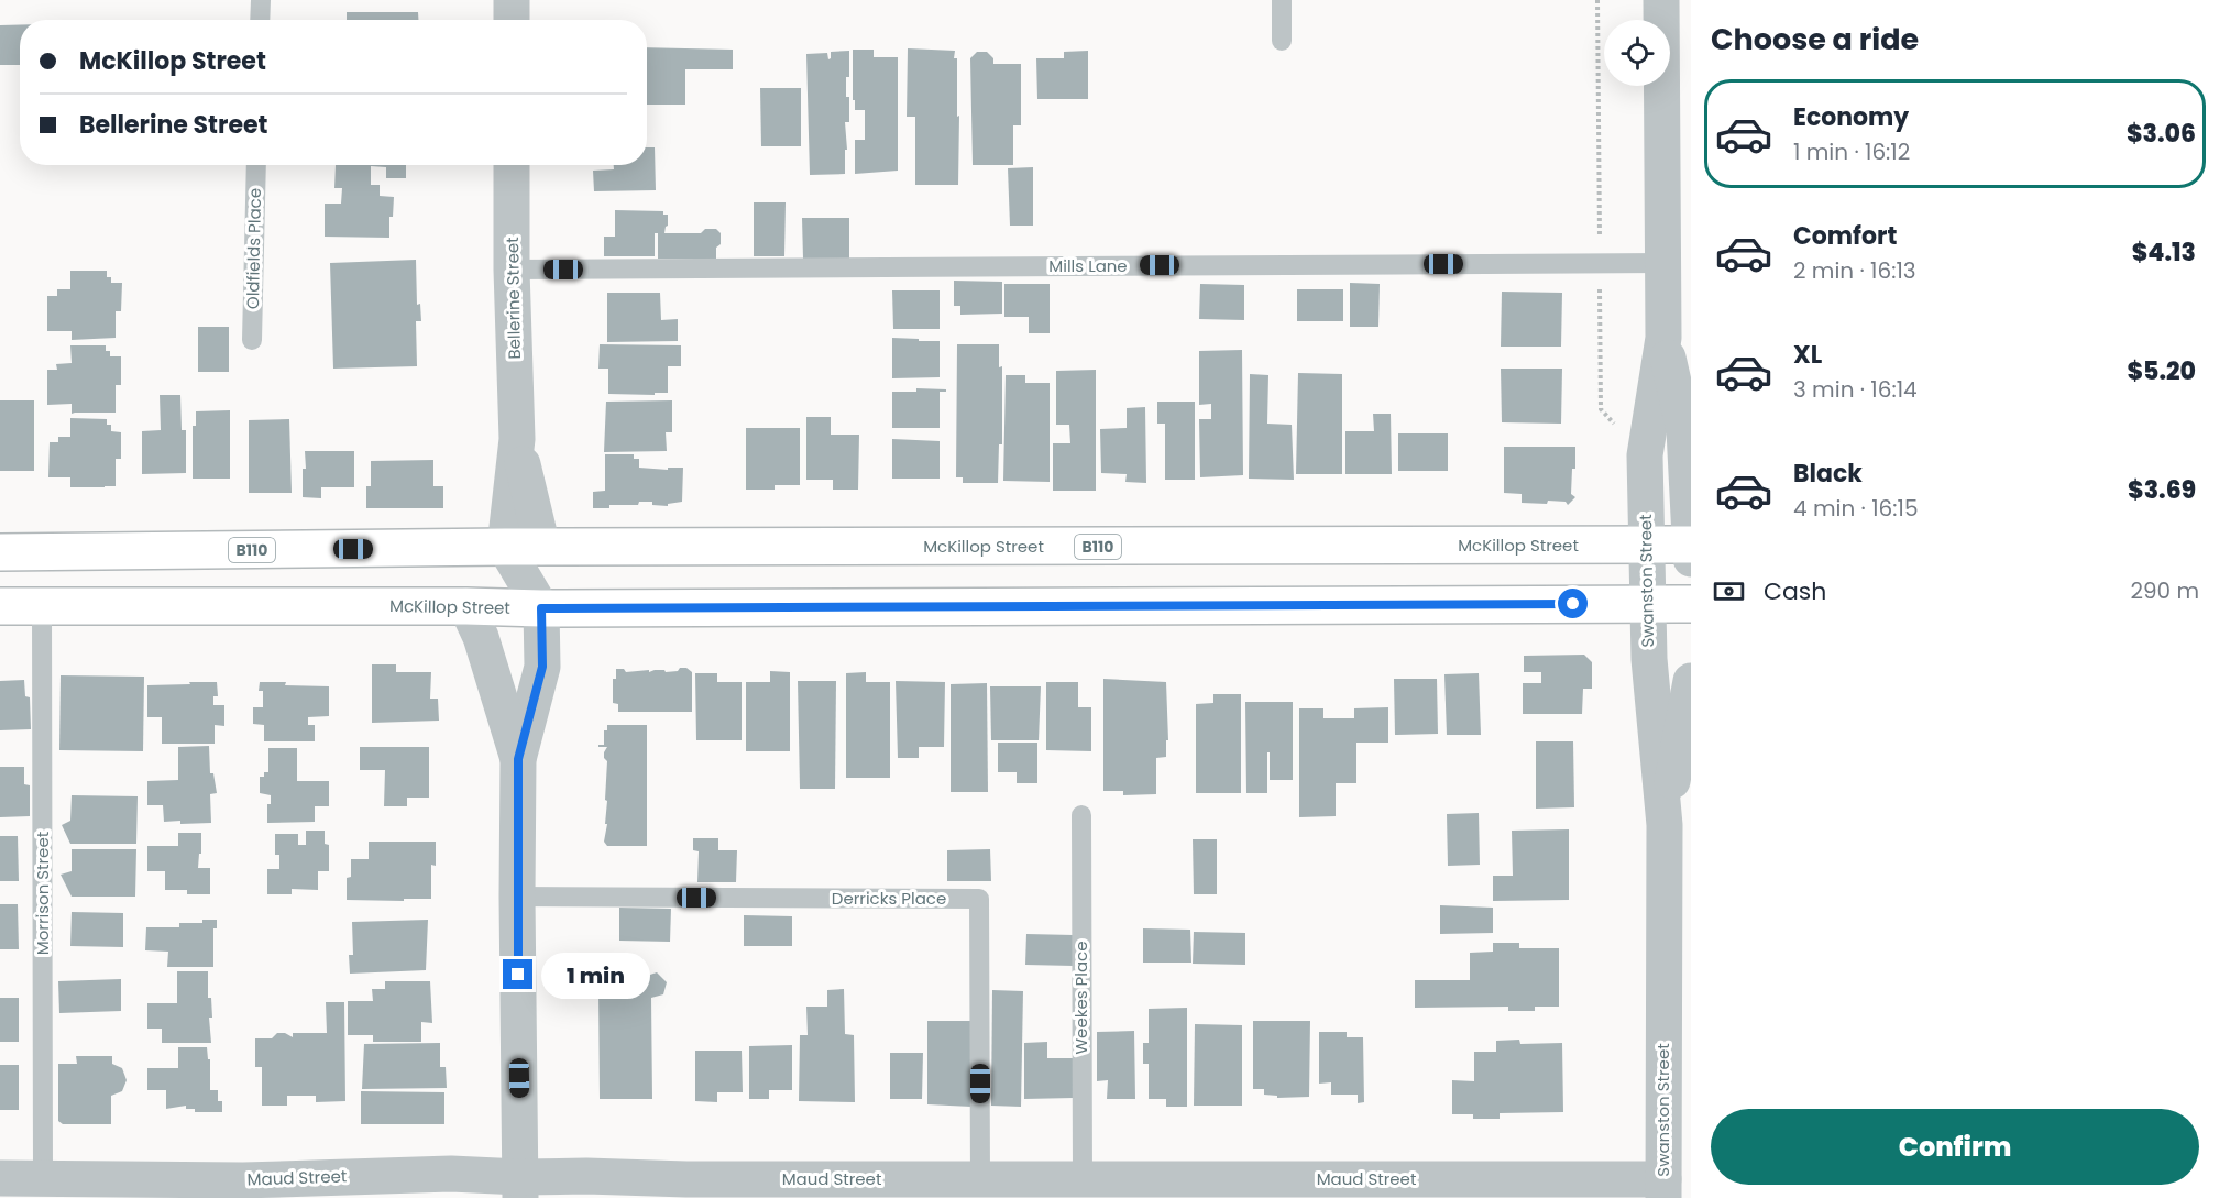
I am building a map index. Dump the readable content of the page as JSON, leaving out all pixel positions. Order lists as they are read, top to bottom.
{
  "streets": {
    "highway": ["McKillop Street", "B110"],
    "street": ["Bellerine Street", "Swanston Street", "Maud Street"],
    "lane": [
      "Oldfields Place",
      "Mills Lane",
      "Morrison Street",
      "Derricks Place",
      "Weekes Place"
    ]
  },
  "crossings": [
    ["Mills Lane", "Bellerine Street"],
    ["Mills Lane", "Swanston Street"],
    ["Bellerine Street", "McKillop Street"],
    ["McKillop Street", "Swanston Street"],
    ["McKillop Street", "Morrison Street"],
    ["Swanston Street", "Maud Street"],
    ["Morrison Street", "Maud Street"],
    ["Derricks Place", "Maud Street"],
    ["Weekes Place", "Maud Street"]
  ],
  "page": {
    "heading": "Choose a ride",
    "banner": ["McKillop Street", "Bellerine Street"],
    "list": [
      {
        "name": "Economy",
        "note": "1 min · 16:12",
        "value": "$3.06"
      },
      {
        "name": "Comfort",
        "note": "2 min · 16:13",
        "value": "$4.13"
      },
      {
        "name": "XL",
        "note": "3 min · 16:14",
        "value": "$5.20"
      },
      {
        "name": "Black",
        "note": "4 min · 16:15",
        "value": "$3.69"
      }
    ],
    "pay": ["Cash", "290 m"],
    "bubble": "1 min",
    "buttons": "Confirm"
  }
}
